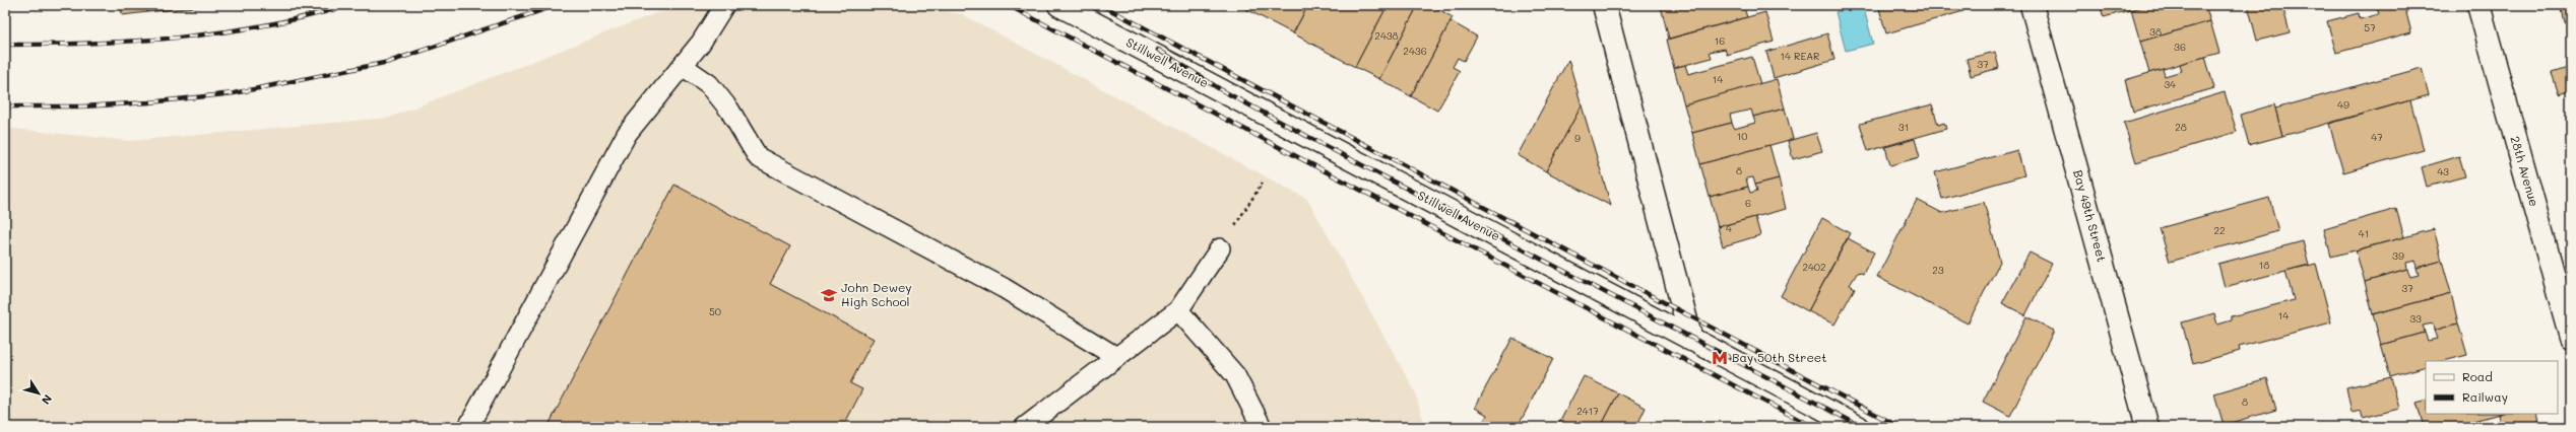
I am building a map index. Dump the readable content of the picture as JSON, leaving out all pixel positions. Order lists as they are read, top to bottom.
{
  "streets": {
    "street": ["Stillwell Avenue", "28th Avenue", "Bay 49th Street"]
  },
  "places": {
    "school or university": ["John Dewey High School"],
    "metro station": ["Bay 50th Street"]
  },
  "house_numbers": [
    "57",
    "38",
    "2438",
    "16",
    "36",
    "2436",
    "14 REAR",
    "37",
    "14",
    "34",
    "49",
    "31",
    "28",
    "10",
    "47",
    "9",
    "8",
    "43",
    "6",
    "4",
    "22",
    "41",
    "39",
    "18",
    "2402",
    "23",
    "37",
    "50",
    "14",
    "33",
    "8",
    "2417"
  ],
  "legend": ["Road", "Railway"],
  "north": "bottom right"
}
